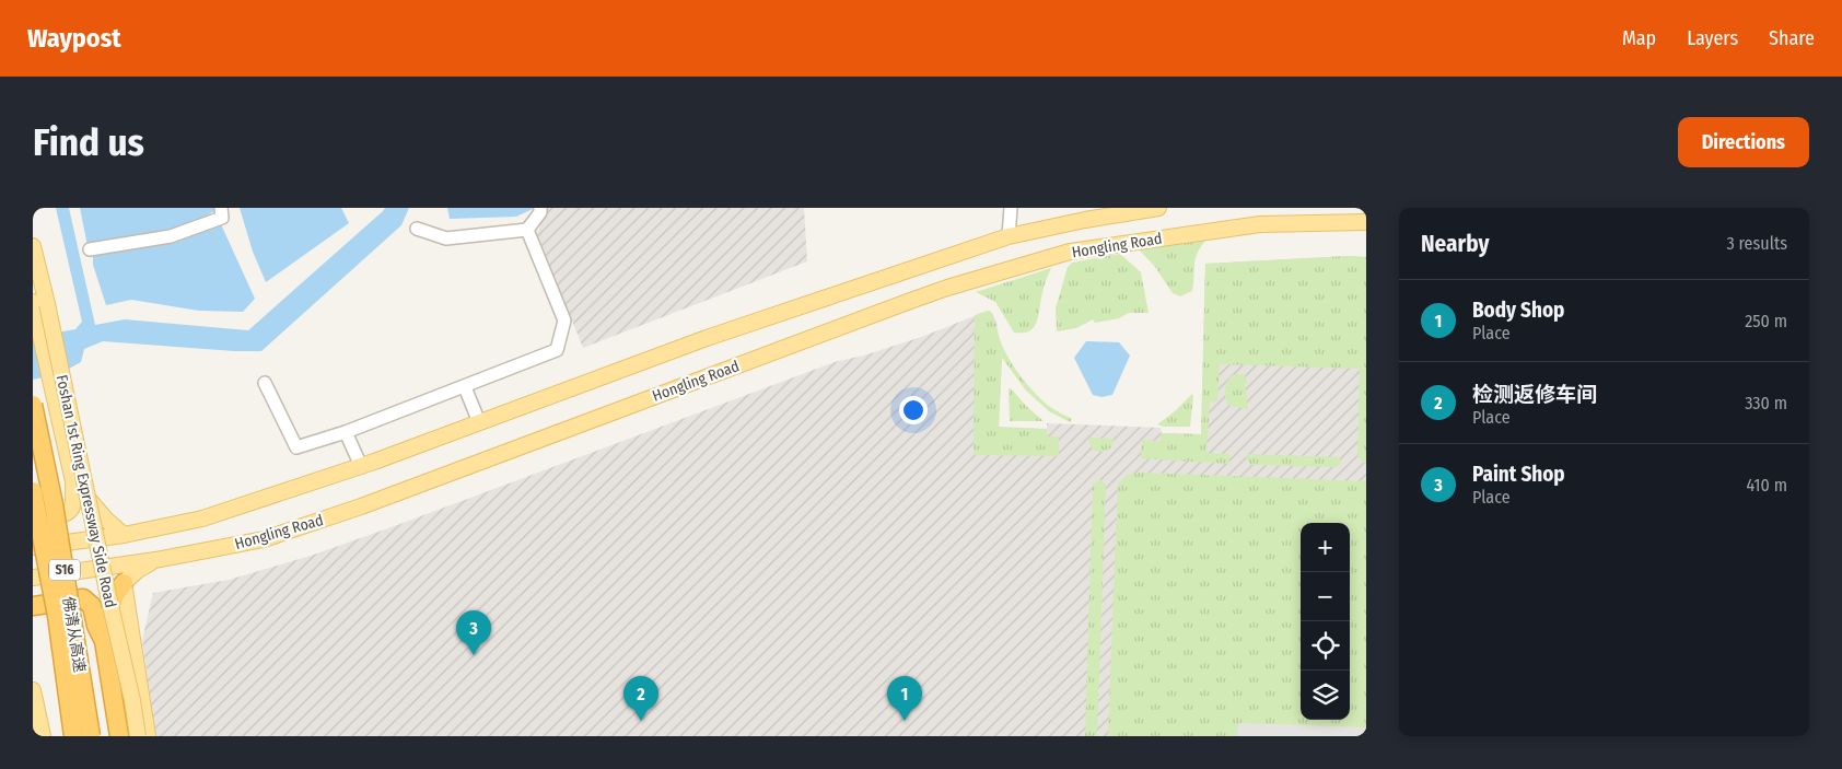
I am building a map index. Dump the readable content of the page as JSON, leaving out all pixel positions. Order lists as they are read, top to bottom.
{
  "streets": {
    "highway": ["S16", "佛清从高速"],
    "main road": ["Hongling Road", "Foshan 1st Ring Expressway Side Road"]
  },
  "page": {
    "header": "Waypost",
    "nav": ["Map", "Layers", "Share"],
    "buttons": "Directions",
    "title": "Find us",
    "heading": ["Nearby", "3 results"],
    "list": [
      {
        "mark": "1",
        "name": "Body Shop",
        "note": "Place",
        "value": "250 m"
      },
      {
        "mark": "2",
        "name": "检测返修车间",
        "note": "Place",
        "value": "330 m"
      },
      {
        "mark": "3",
        "name": "Paint Shop",
        "note": "Place",
        "value": "410 m"
      }
    ],
    "map_buttons": ["+", "−"],
    "pins": ["3", "1", "2"]
  }
}
